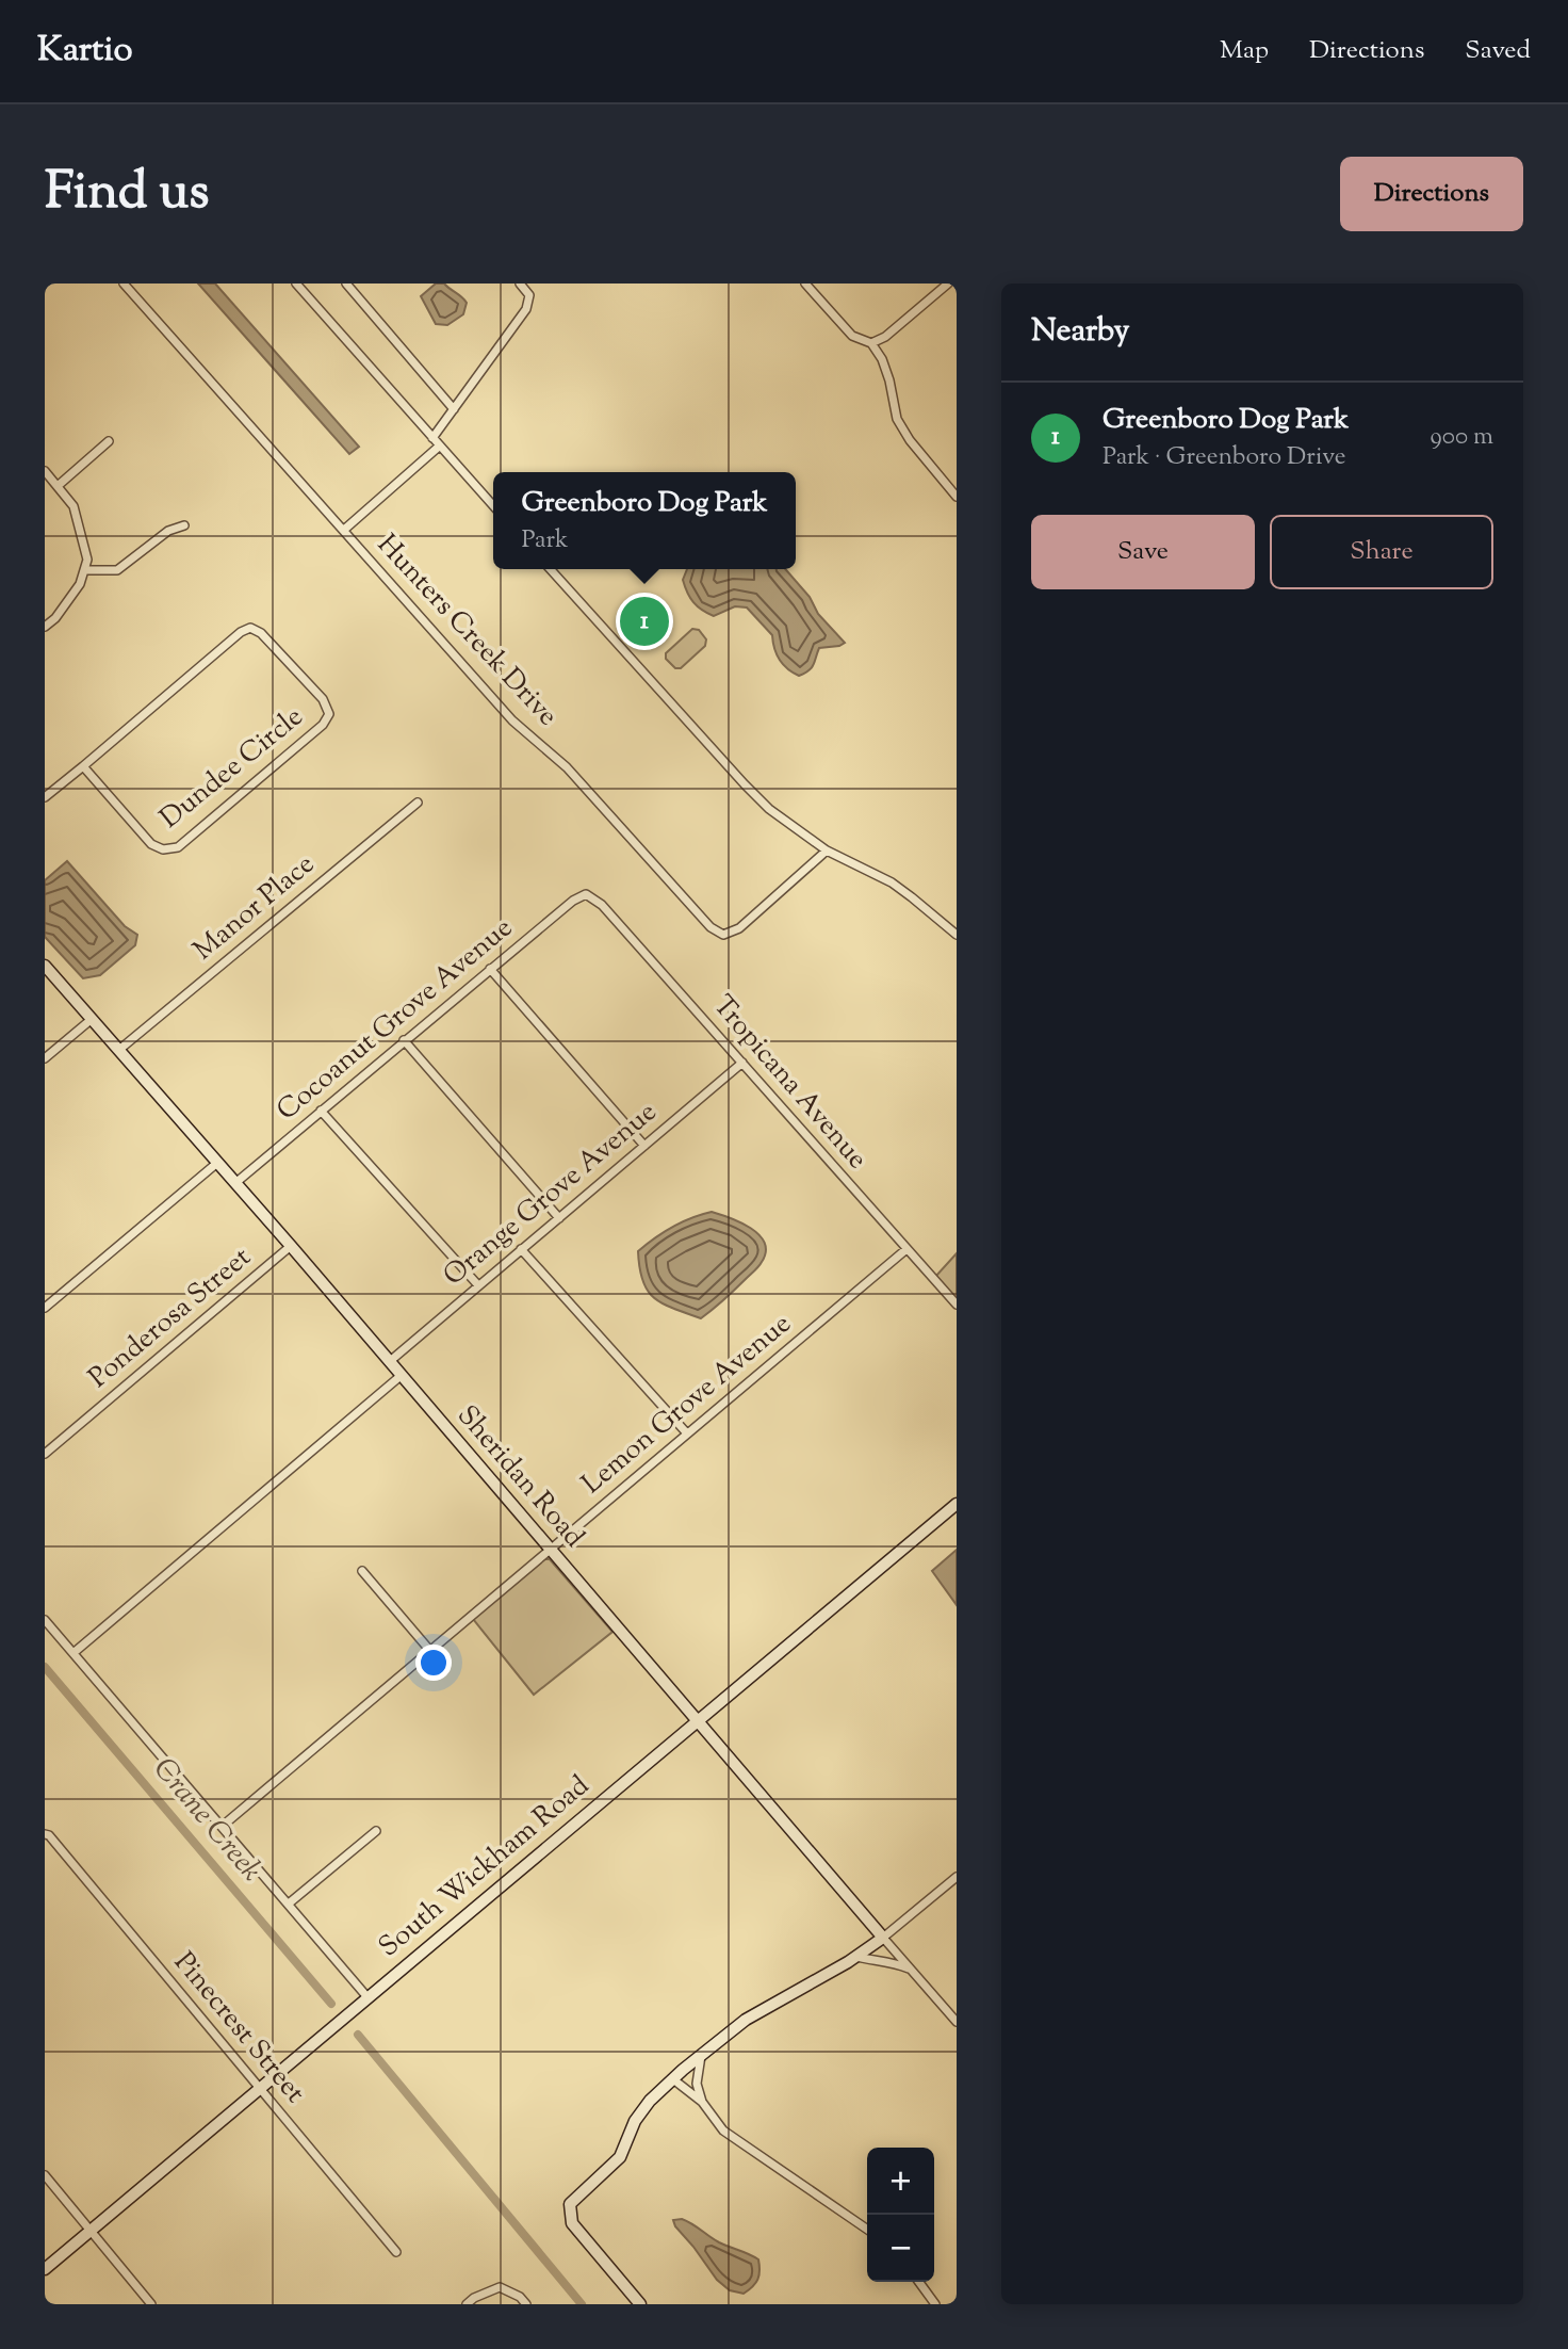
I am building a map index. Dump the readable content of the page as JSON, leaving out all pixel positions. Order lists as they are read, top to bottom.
{
  "streets": {
    "street": [
      "Hunters Creek Drive",
      "Dundee Circle",
      "Manor Place",
      "Cocoanut Grove Avenue",
      "Tropicana Avenue",
      "Orange Grove Avenue",
      "Ponderosa Street",
      "Lemon Grove Avenue",
      "Sheridan Road",
      "South Wickham Road",
      "Pinecrest Street"
    ]
  },
  "crossings": [
    ["Manor Place", "Sheridan Road"],
    ["Cocoanut Grove Avenue", "Tropicana Avenue"],
    ["Cocoanut Grove Avenue", "Sheridan Road"],
    ["Tropicana Avenue", "Orange Grove Avenue"],
    ["Tropicana Avenue", "Lemon Grove Avenue"],
    ["Orange Grove Avenue", "Sheridan Road"],
    ["Ponderosa Street", "Sheridan Road"],
    ["Lemon Grove Avenue", "Sheridan Road"],
    ["Sheridan Road", "South Wickham Road"],
    ["South Wickham Road", "Pinecrest Street"]
  ],
  "water": ["Crane Creek"],
  "page": {
    "header": "Kartio",
    "nav": ["Map", "Directions", "Saved"],
    "title": "Find us",
    "buttons": [
      "Directions",
      ["Save", "Share"]
    ],
    "heading": "Nearby",
    "list": [
      {
        "mark": "1",
        "name": "Greenboro Dog Park",
        "note": "Park · Greenboro Drive",
        "value": "900 m"
      }
    ],
    "popup": ["Greenboro Dog Park", "Park"],
    "pins": "1",
    "map_buttons": ["+", "−"]
  }
}
